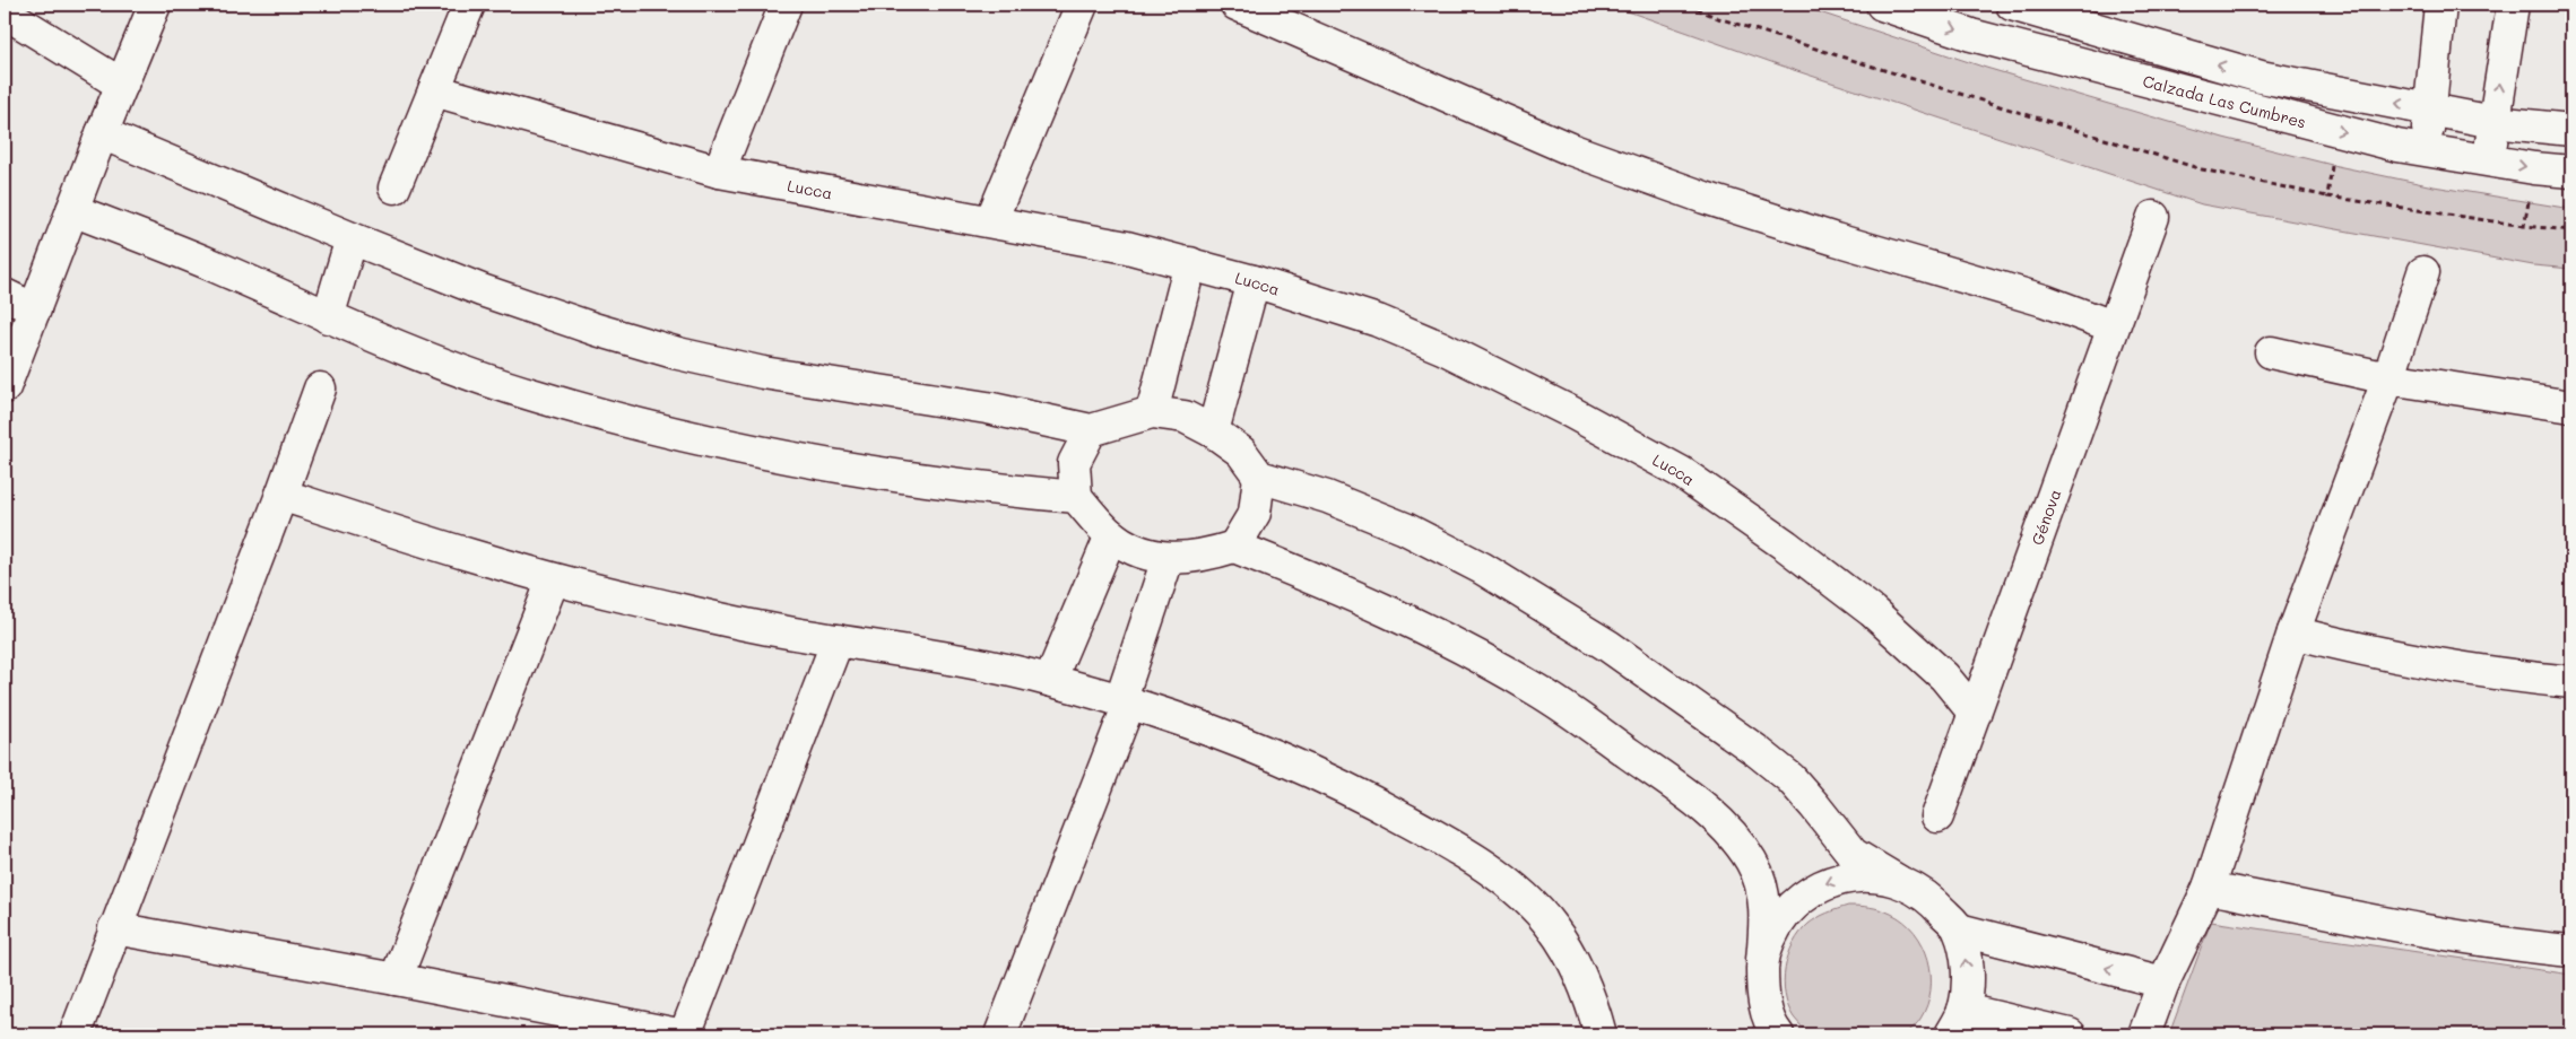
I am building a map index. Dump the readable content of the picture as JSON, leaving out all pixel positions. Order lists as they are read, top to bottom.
{
  "streets": {
    "street": ["Calzada Las Cumbres", "Lucca", "Génova"]
  },
  "crossings": [
    ["Lucca", "Génova"]
  ]
}
